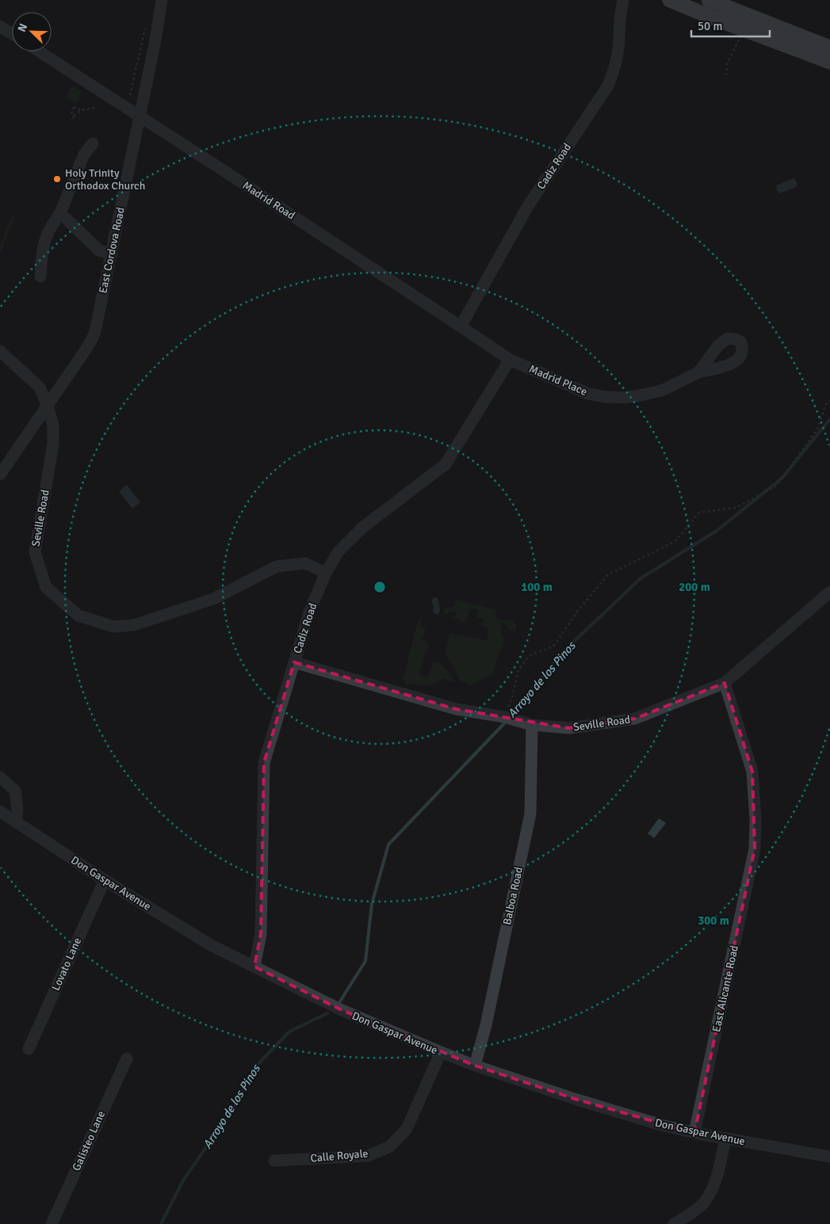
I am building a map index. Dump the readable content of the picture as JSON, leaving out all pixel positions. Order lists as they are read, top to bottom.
{
  "streets": {
    "street": [
      "Cadiz Road",
      "Madrid Road",
      "East Cordova Road",
      "Madrid Place",
      "Seville Road",
      "Don Gaspar Avenue",
      "Balboa Road",
      "Lovato Lane",
      "East Alicante Road",
      "Galisteo Lane",
      "Calle Royale"
    ]
  },
  "crossings": [
    ["Cadiz Road", "Madrid Road"],
    ["Cadiz Road", "Madrid Place"],
    ["Cadiz Road", "Seville Road"],
    ["Cadiz Road", "Don Gaspar Avenue"],
    ["Madrid Road", "East Cordova Road"],
    ["Madrid Road", "Madrid Place"],
    ["East Cordova Road", "Seville Road"],
    ["Seville Road", "Balboa Road"],
    ["Seville Road", "East Alicante Road"],
    ["Don Gaspar Avenue", "Balboa Road"],
    ["Don Gaspar Avenue", "Lovato Lane"],
    ["Don Gaspar Avenue", "East Alicante Road"],
    ["Don Gaspar Avenue", "Calle Royale"]
  ],
  "water": ["Arroyo de los Pinos"],
  "places": ["Holy Trinity Orthodox Church"],
  "scale_bar": "50 m",
  "north": "top left",
  "rings": ["100 m", "200 m", "300 m"]
}
